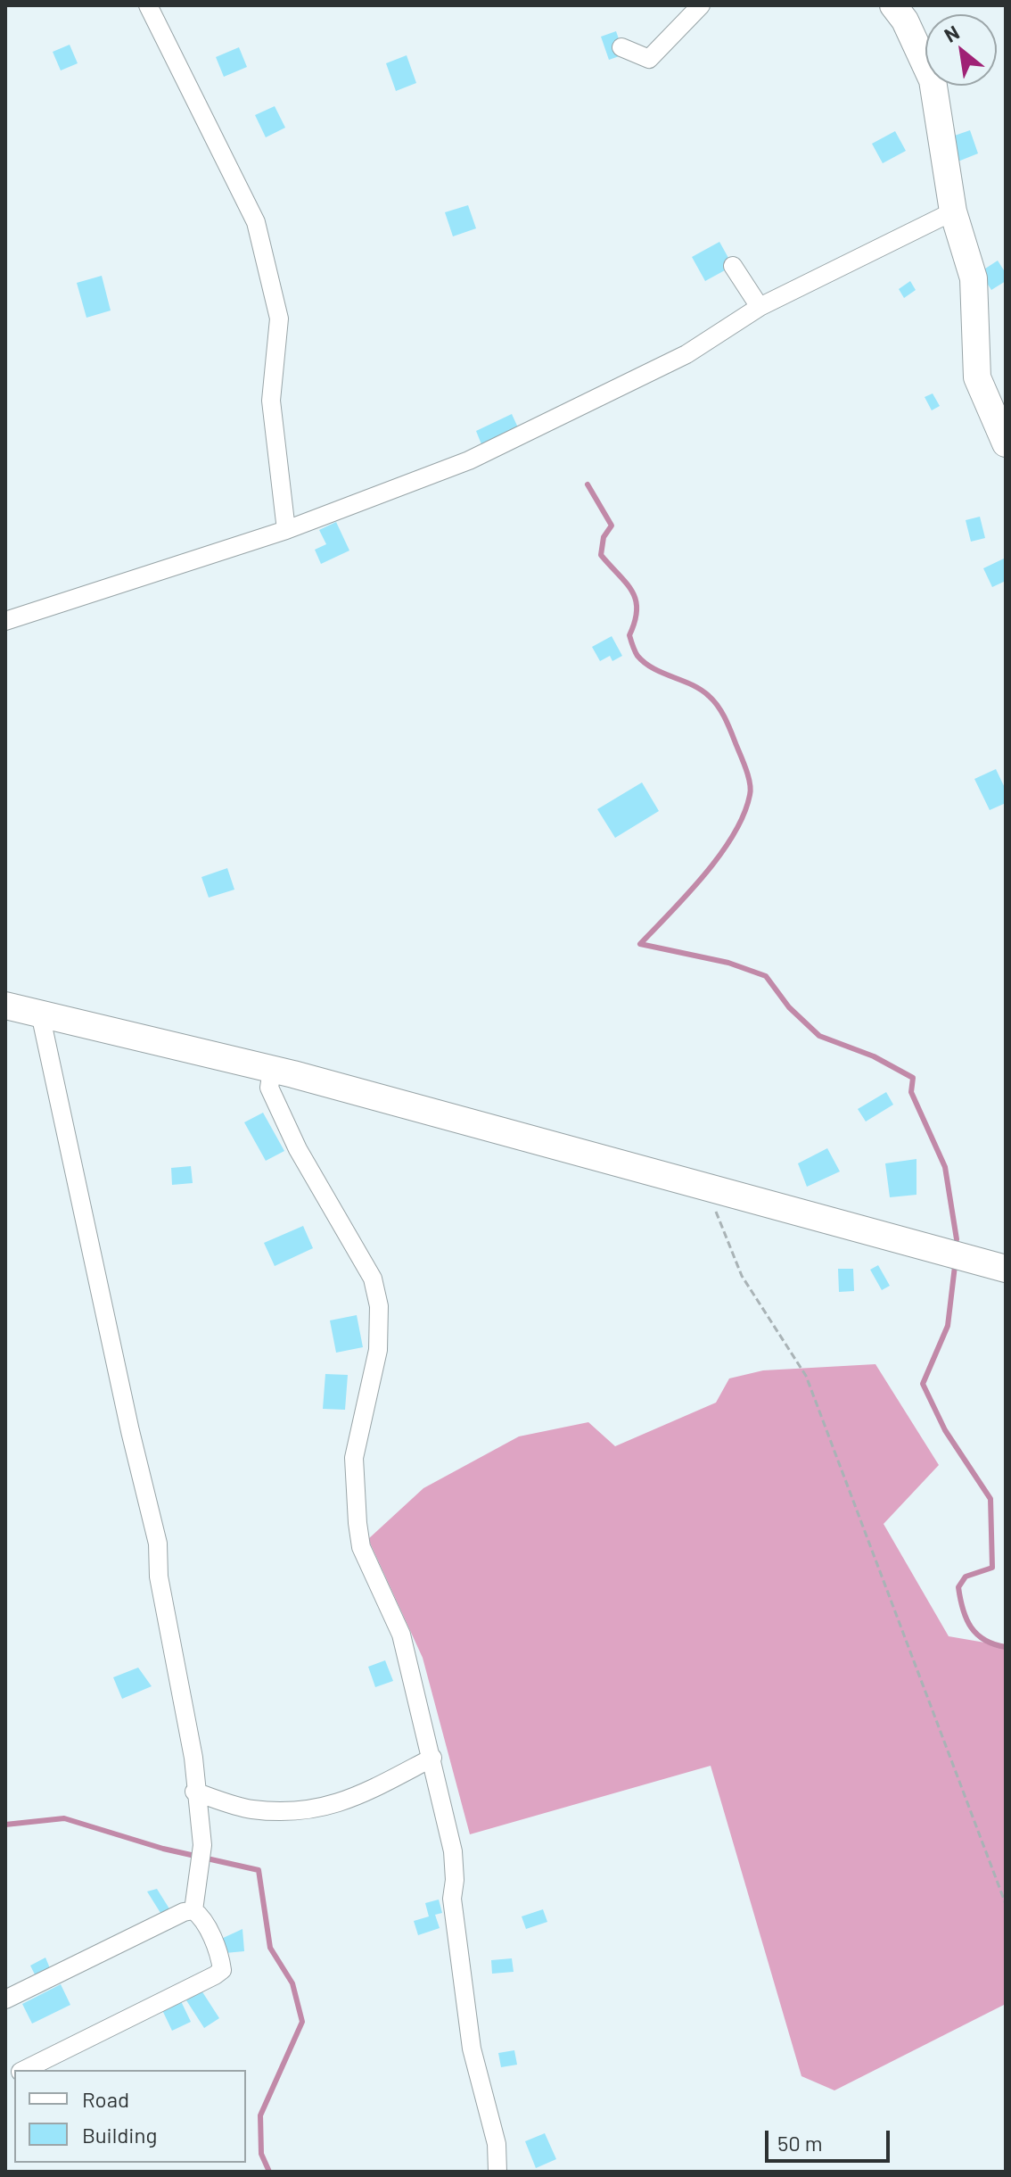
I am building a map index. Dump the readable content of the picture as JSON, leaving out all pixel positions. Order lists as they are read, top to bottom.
{
  "legend": ["Road", "Building"],
  "scale_bar": "50 m",
  "north": "top left"
}
